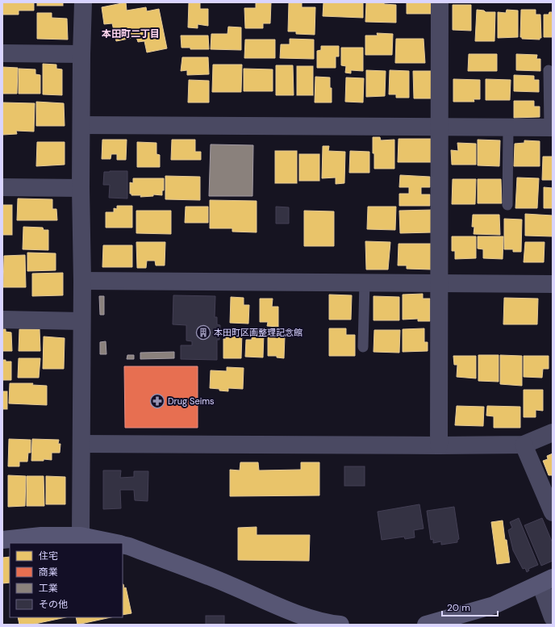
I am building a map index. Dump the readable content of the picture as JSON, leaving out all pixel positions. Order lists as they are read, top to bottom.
{
  "districts": ["本田町二丁目"],
  "places": {
    "building": ["本田町区画整理記念館"],
    "pharmacy": ["Drug Seims"]
  },
  "legend": [
    "住宅",
    "商業",
    "工業",
    "その他"
  ],
  "scale_bar": "20 m"
}
